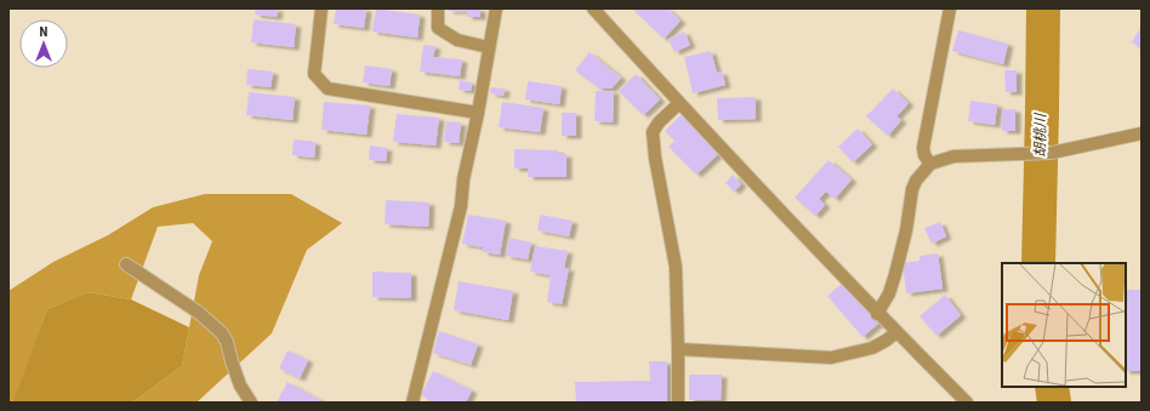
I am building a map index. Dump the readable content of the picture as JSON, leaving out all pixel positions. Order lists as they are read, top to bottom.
{
  "water": ["胡桃川"],
  "north": "top"
}
